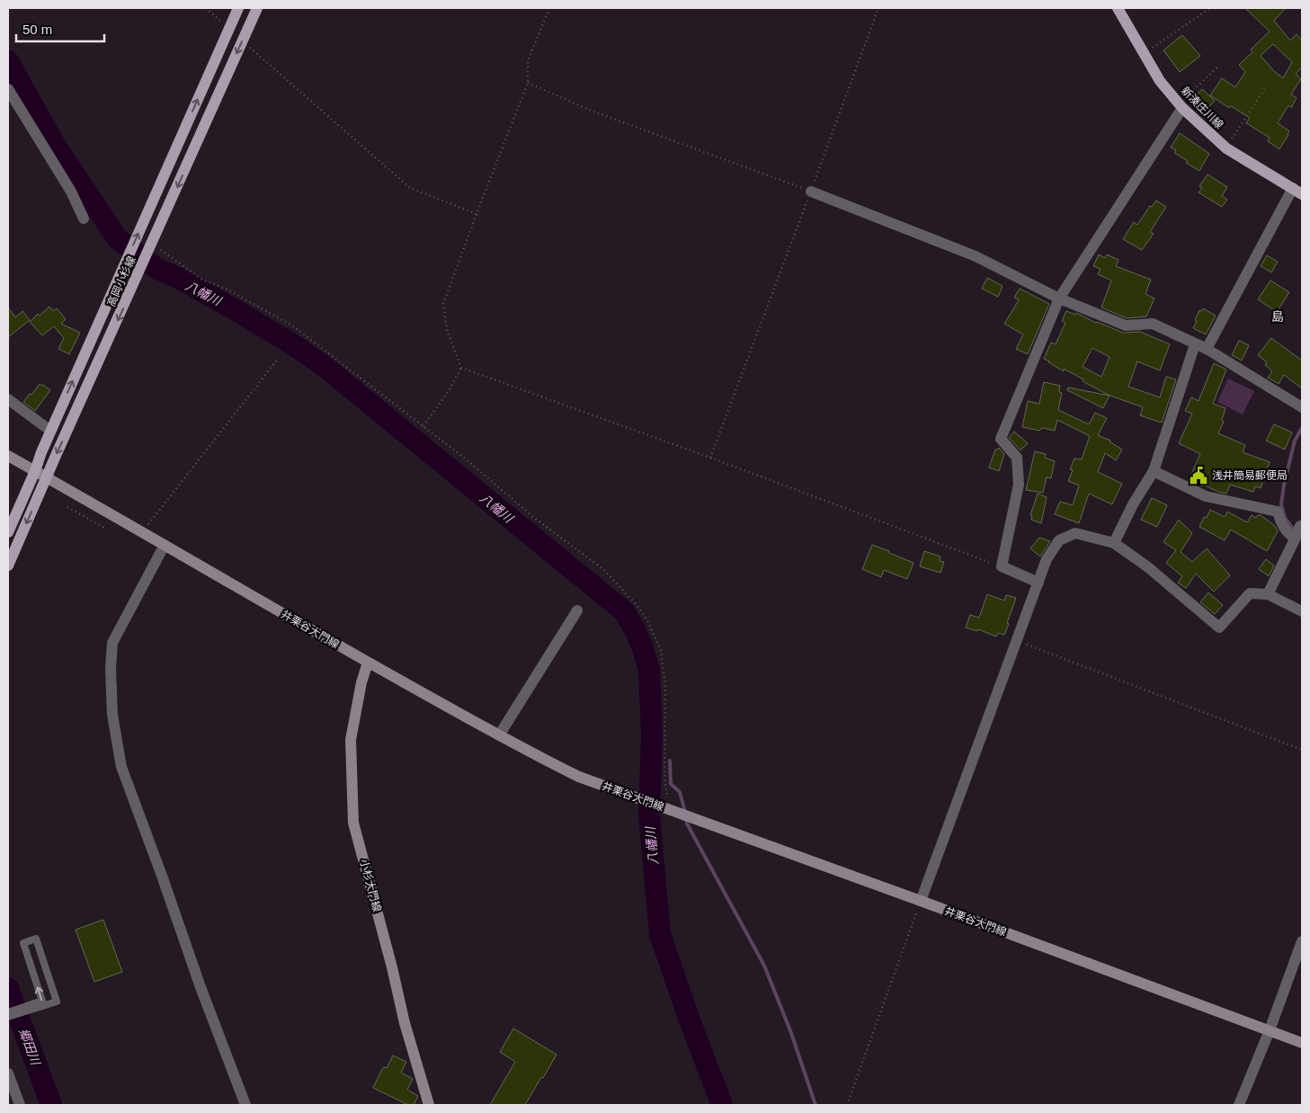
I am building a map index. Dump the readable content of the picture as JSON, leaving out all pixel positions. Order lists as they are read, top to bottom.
{
  "streets": {
    "main road": [
      "新湊庄川線",
      "高岡小杉線",
      "井栗谷大門線",
      "小杉大門線"
    ]
  },
  "crossings": [
    ["高岡小杉線", "井栗谷大門線"],
    ["井栗谷大門線", "小杉大門線"]
  ],
  "districts": ["島"],
  "water": ["八幡川", "郷田川"],
  "places": {
    "public building": ["浅井簡易郵便局"]
  },
  "scale_bar": "50 m"
}
